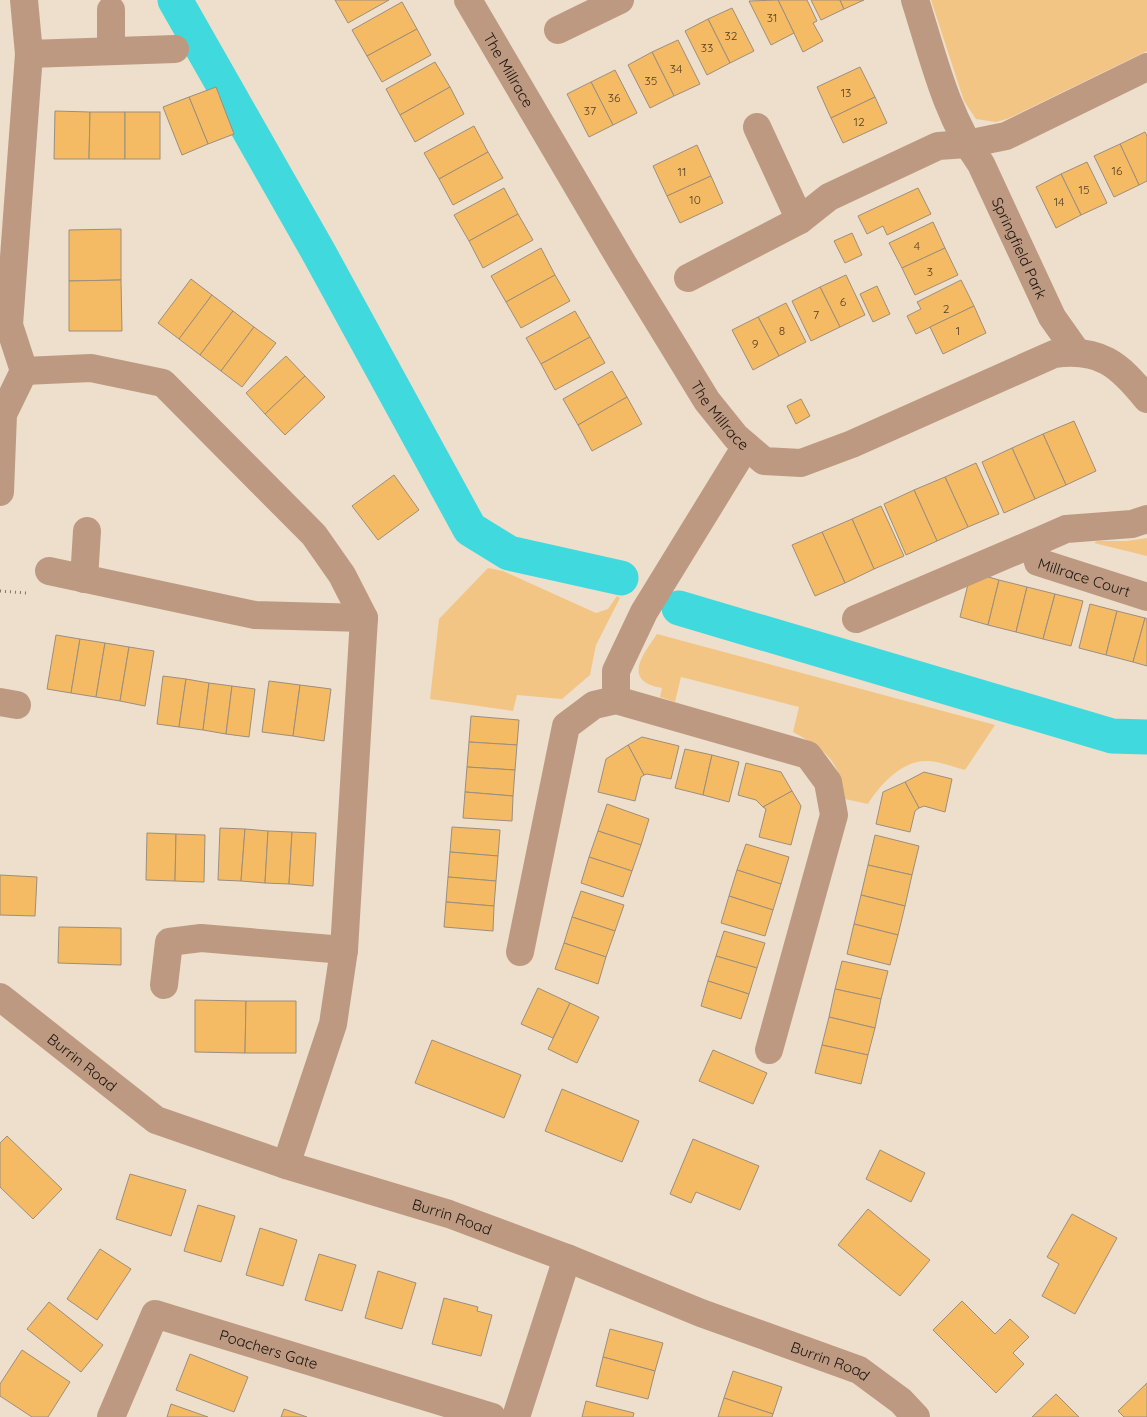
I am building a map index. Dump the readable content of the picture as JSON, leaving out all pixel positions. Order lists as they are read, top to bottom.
{
  "streets": {
    "street": [
      "The Millrace",
      "Springfield Park",
      "Millrace Court",
      "Burrin Road",
      "Poachers Gate"
    ]
  },
  "crossings": [
    ["The Millrace", "Springfield Park"]
  ],
  "house_numbers": [
    "31",
    "32",
    "33",
    "34",
    "35",
    "13",
    "36",
    "37",
    "12",
    "16",
    "11",
    "15",
    "10",
    "14",
    "4",
    "3",
    "6",
    "2",
    "7",
    "8",
    "1",
    "9"
  ]
}
